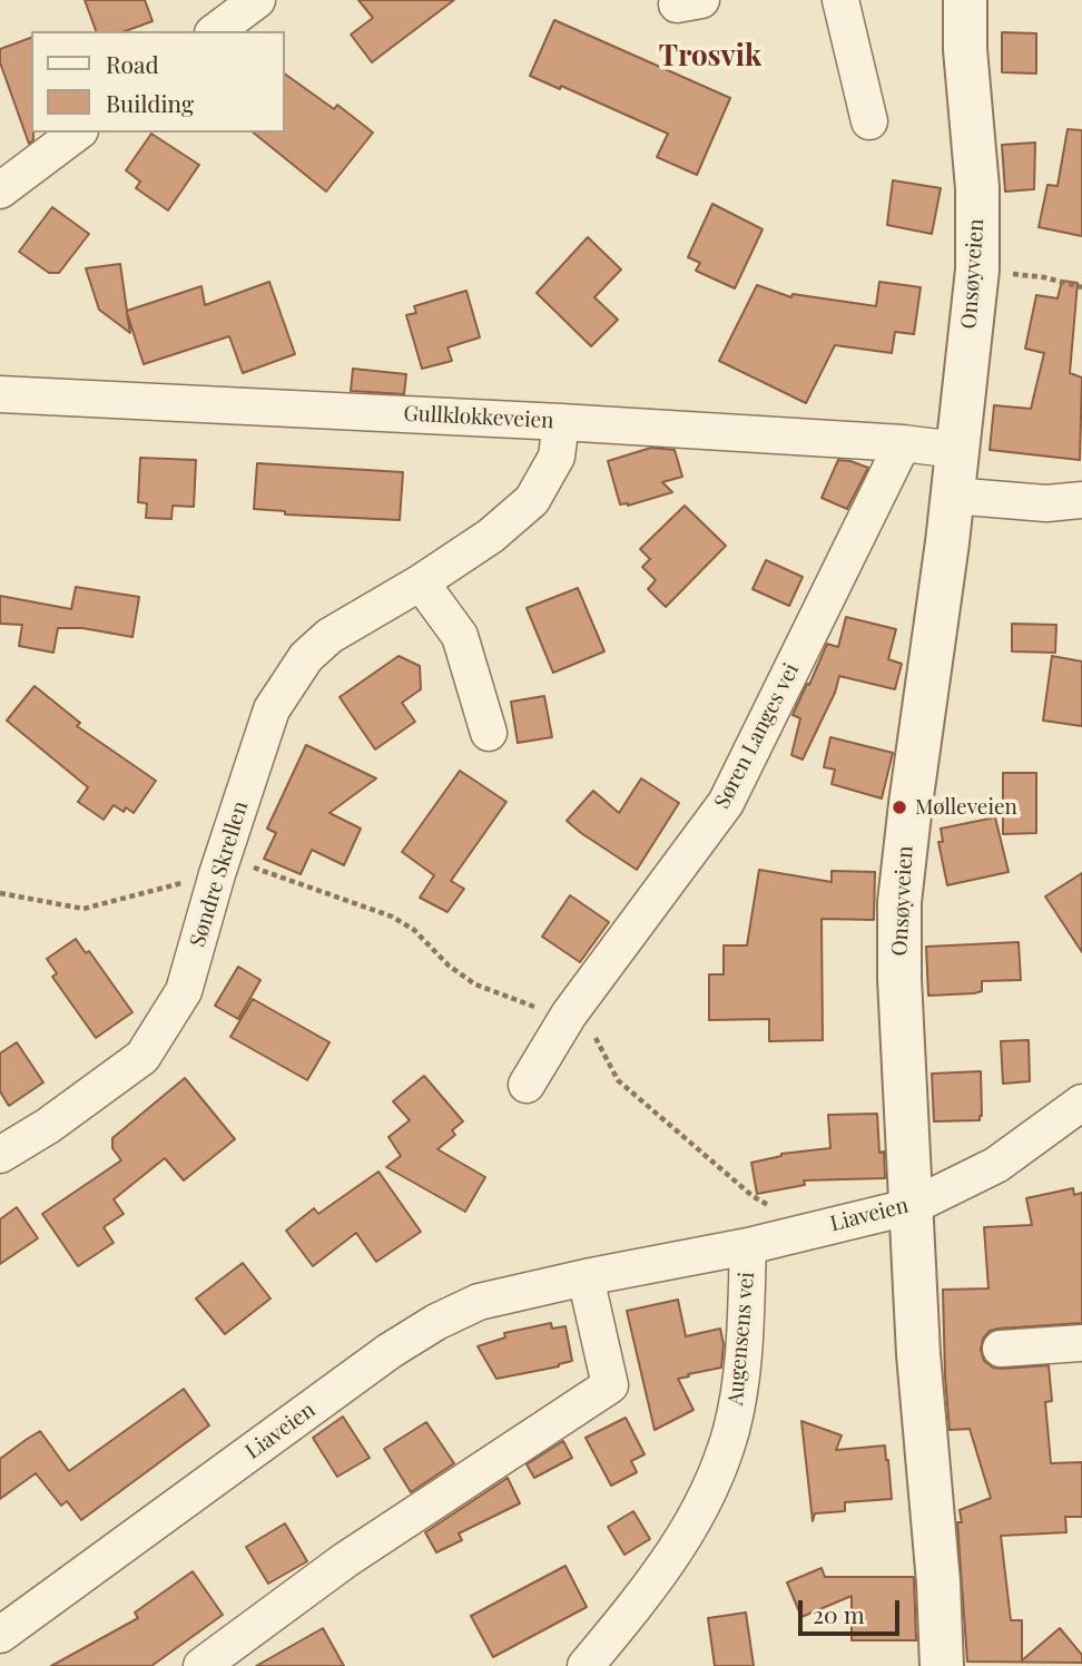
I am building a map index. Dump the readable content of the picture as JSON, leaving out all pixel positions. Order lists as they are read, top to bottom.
{
  "streets": {
    "street": [
      "Onsøyveien",
      "Gullklokkeveien",
      "Søren Langes vei",
      "Søndre Skrellen",
      "Liaveien",
      "Augensens vei"
    ]
  },
  "crossings": [
    ["Onsøyveien", "Gullklokkeveien"],
    ["Onsøyveien", "Liaveien"],
    ["Gullklokkeveien", "Søren Langes vei"],
    ["Gullklokkeveien", "Søndre Skrellen"],
    ["Liaveien", "Augensens vei"]
  ],
  "districts": ["Trosvik"],
  "places": ["Mølleveien"],
  "legend": ["Road", "Building"],
  "scale_bar": "20 m"
}
